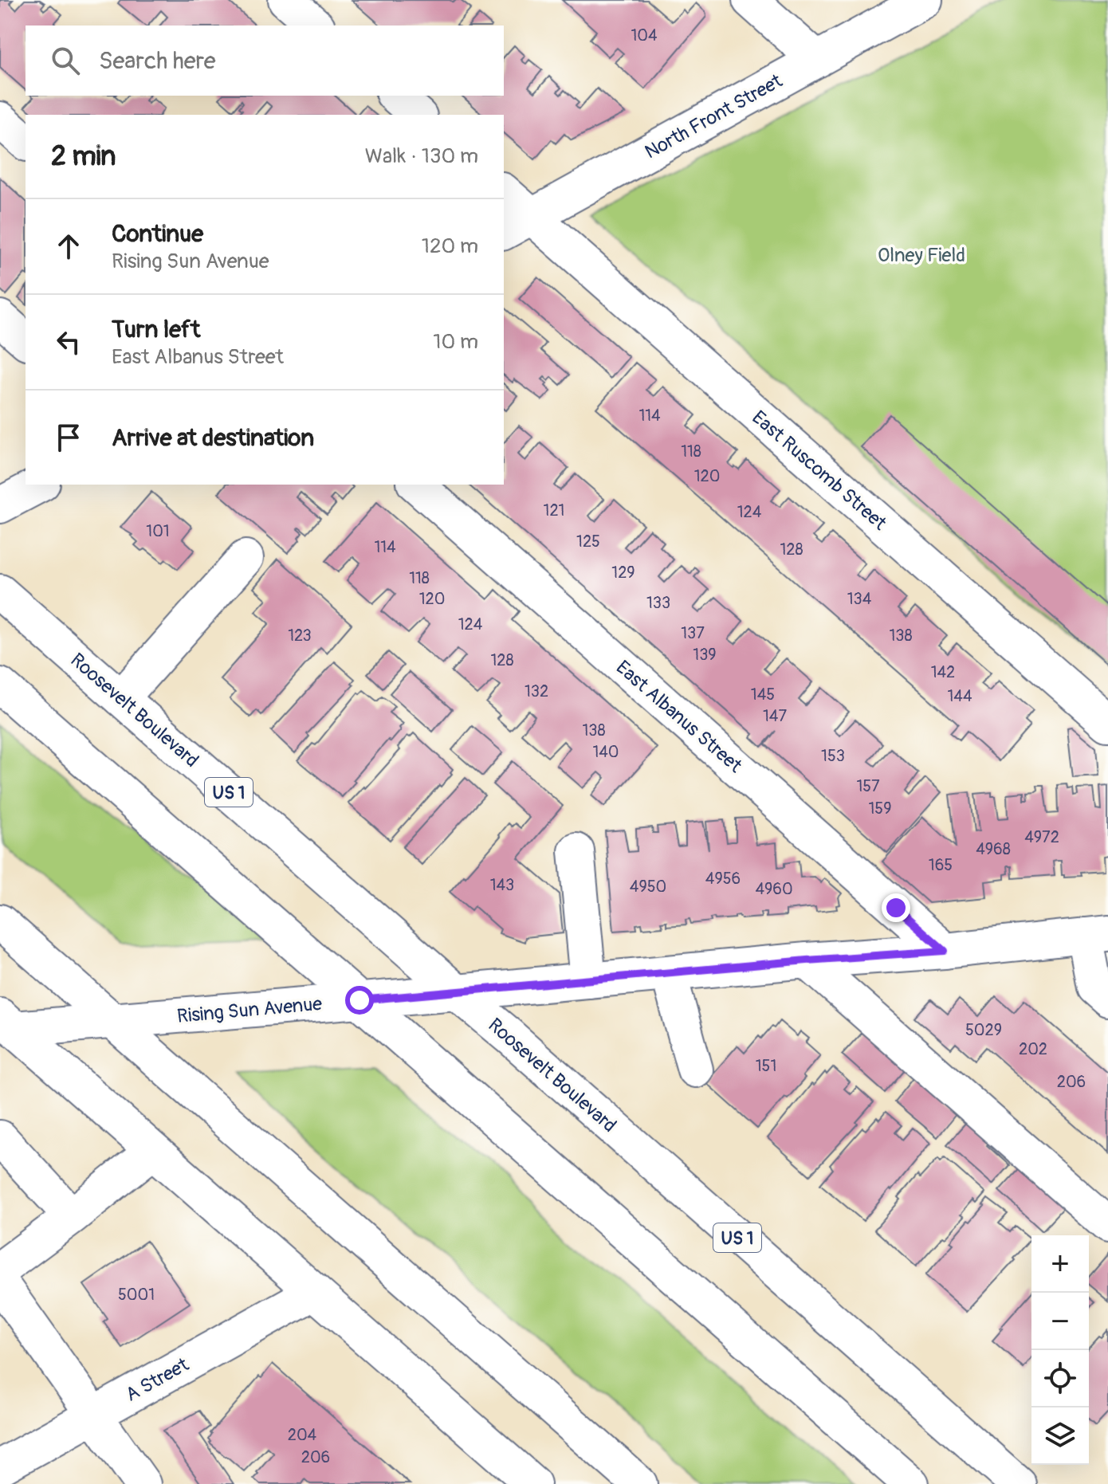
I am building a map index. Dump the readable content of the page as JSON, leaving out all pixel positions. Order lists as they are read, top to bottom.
{
  "streets": {
    "main road": [
      "North Front Street",
      "East Ruscomb Street",
      "Roosevelt Boulevard",
      "East Albanus Street",
      "US 1",
      "Rising Sun Avenue",
      "A Street"
    ]
  },
  "crossings": [
    ["North Front Street", "East Ruscomb Street"],
    ["Roosevelt Boulevard", "Rising Sun Avenue"],
    ["East Albanus Street", "Rising Sun Avenue"]
  ],
  "parks": ["Olney Field"],
  "house_numbers": [
    "104",
    "114",
    "118",
    "120",
    "121",
    "124",
    "101",
    "125",
    "114",
    "128",
    "129",
    "118",
    "120",
    "134",
    "133",
    "124",
    "137",
    "123",
    "138",
    "139",
    "128",
    "142",
    "132",
    "145",
    "144",
    "147",
    "138",
    "140",
    "153",
    "157",
    "159",
    "4972",
    "4968",
    "165",
    "4956",
    "143",
    "4950",
    "4960",
    "5029",
    "202",
    "151",
    "206",
    "5001",
    "204",
    "206"
  ],
  "page": {
    "search": "Search here",
    "heading": ["2 min", "Walk · 130 m"],
    "list": [
      ["Continue", "Rising Sun Avenue", "120 m"],
      ["Turn left", "East Albanus Street", "10 m"],
      "Arrive at destination"
    ],
    "map_buttons": ["+", "−"]
  }
}
